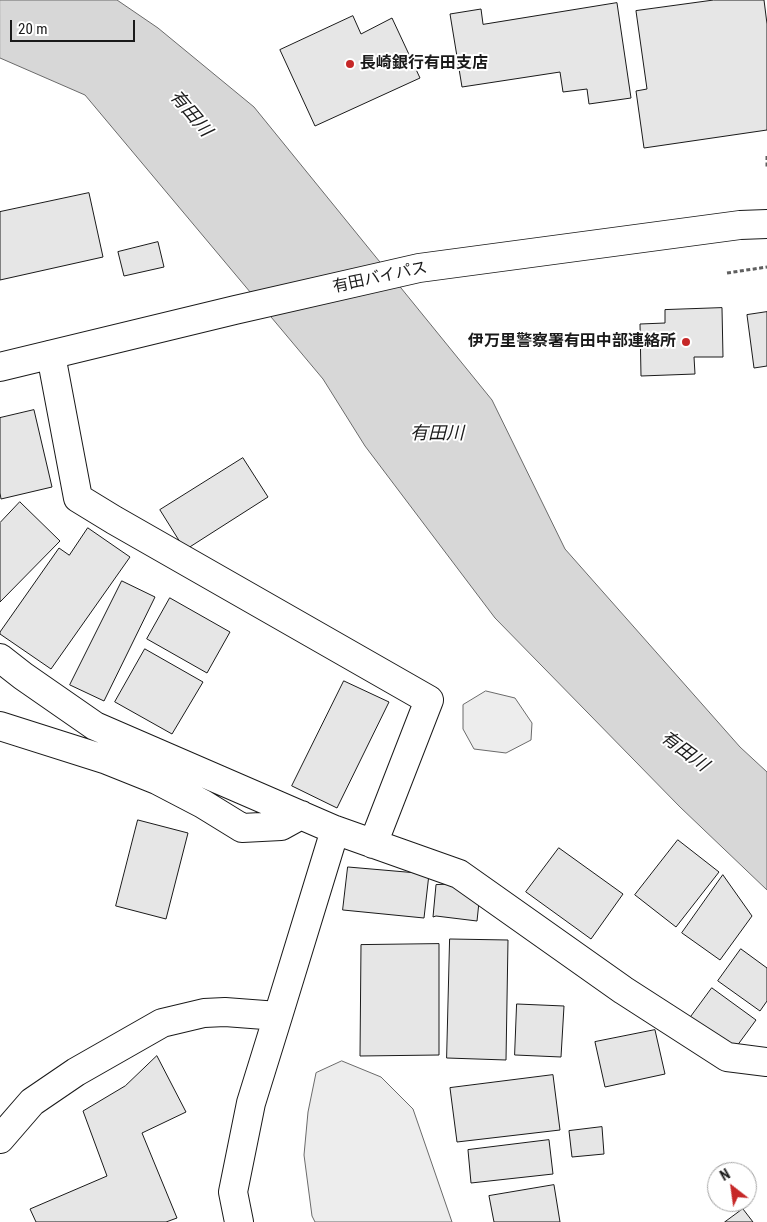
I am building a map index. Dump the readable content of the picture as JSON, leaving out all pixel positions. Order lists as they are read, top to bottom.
{
  "streets": {
    "main road": ["有田バイパス"]
  },
  "water": ["有田川"],
  "places": ["長崎銀行有田支店", "伊万里警察署有田中部連絡所"],
  "scale_bar": "20 m",
  "north": "top left"
}
